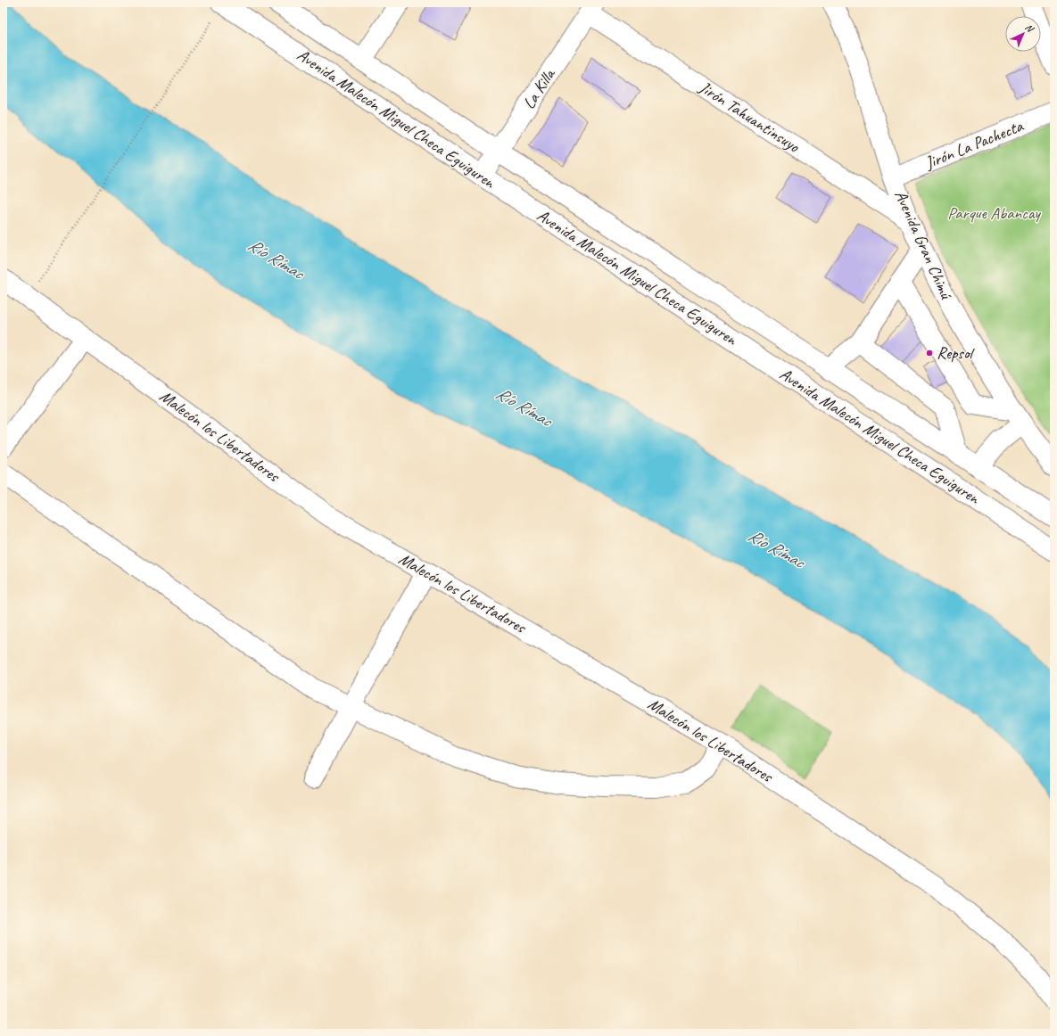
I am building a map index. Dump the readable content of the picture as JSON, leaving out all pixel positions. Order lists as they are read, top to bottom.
{
  "streets": {
    "street": [
      "La Killa",
      "Jirón Tahuantinsuyo",
      "Avenida Malecón Miguel Checa Eguiguren",
      "Jirón La Pachecta",
      "Avenida Gran Chimú",
      "Malecón los Libertadores"
    ]
  },
  "crossings": [
    ["La Killa", "Jirón Tahuantinsuyo"],
    ["La Killa", "Avenida Malecón Miguel Checa Eguiguren"],
    ["Jirón Tahuantinsuyo", "Avenida Gran Chimú"],
    ["Jirón La Pachecta", "Avenida Gran Chimú"]
  ],
  "water": ["Río Rímac"],
  "parks": ["Parque Abancay"],
  "places": ["Repsol"],
  "north": "top right"
}
